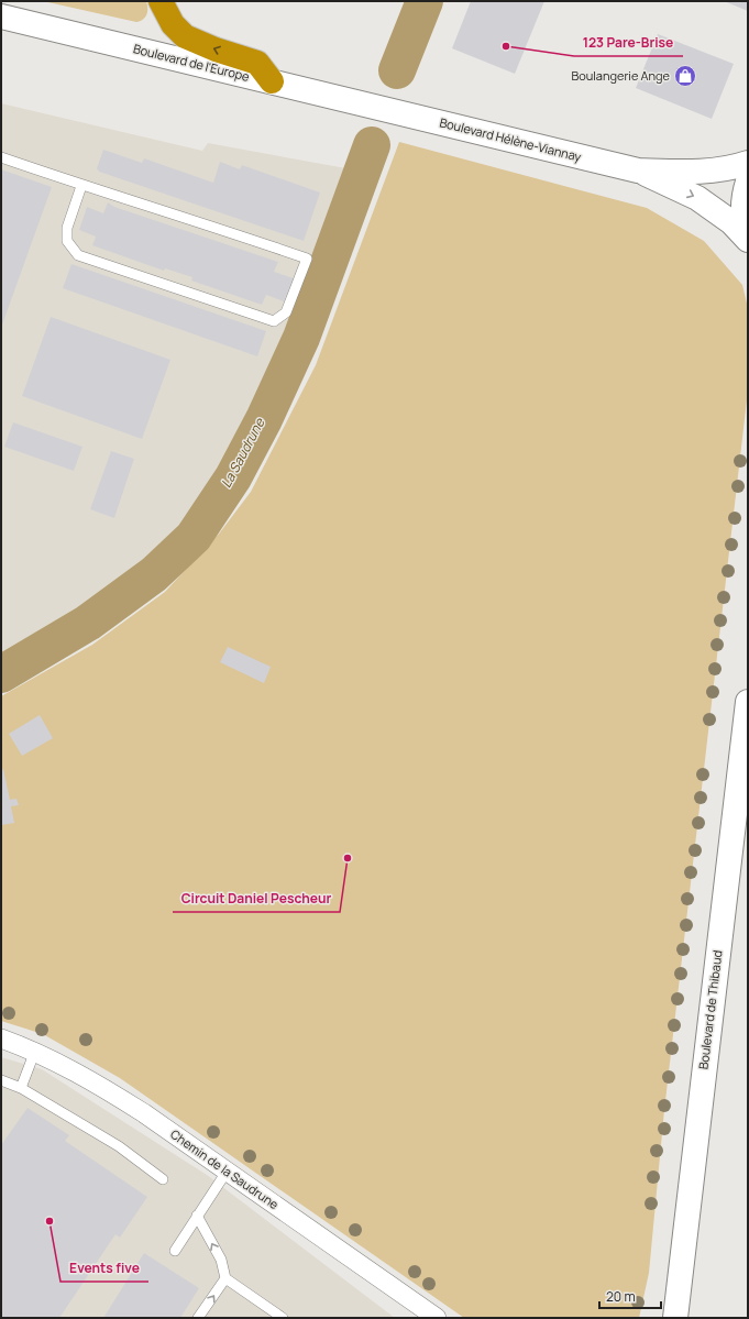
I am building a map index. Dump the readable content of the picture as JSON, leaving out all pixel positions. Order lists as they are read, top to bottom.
{
  "streets": {
    "street": [
      "Boulevard de l'Europe",
      "Boulevard Hélène-Viannay",
      "Boulevard de Thibaud",
      "Chemin de la Saudrune"
    ]
  },
  "crossings": [
    ["Boulevard de l'Europe", "Boulevard Hélène-Viannay"]
  ],
  "water": ["La Saudrune"],
  "places": {
    "other": ["123 Pare-Brise", "Circuit Daniel Pescheur", "Events five"],
    "shop": ["Boulangerie Ange"]
  },
  "scale_bar": "20 m"
}
